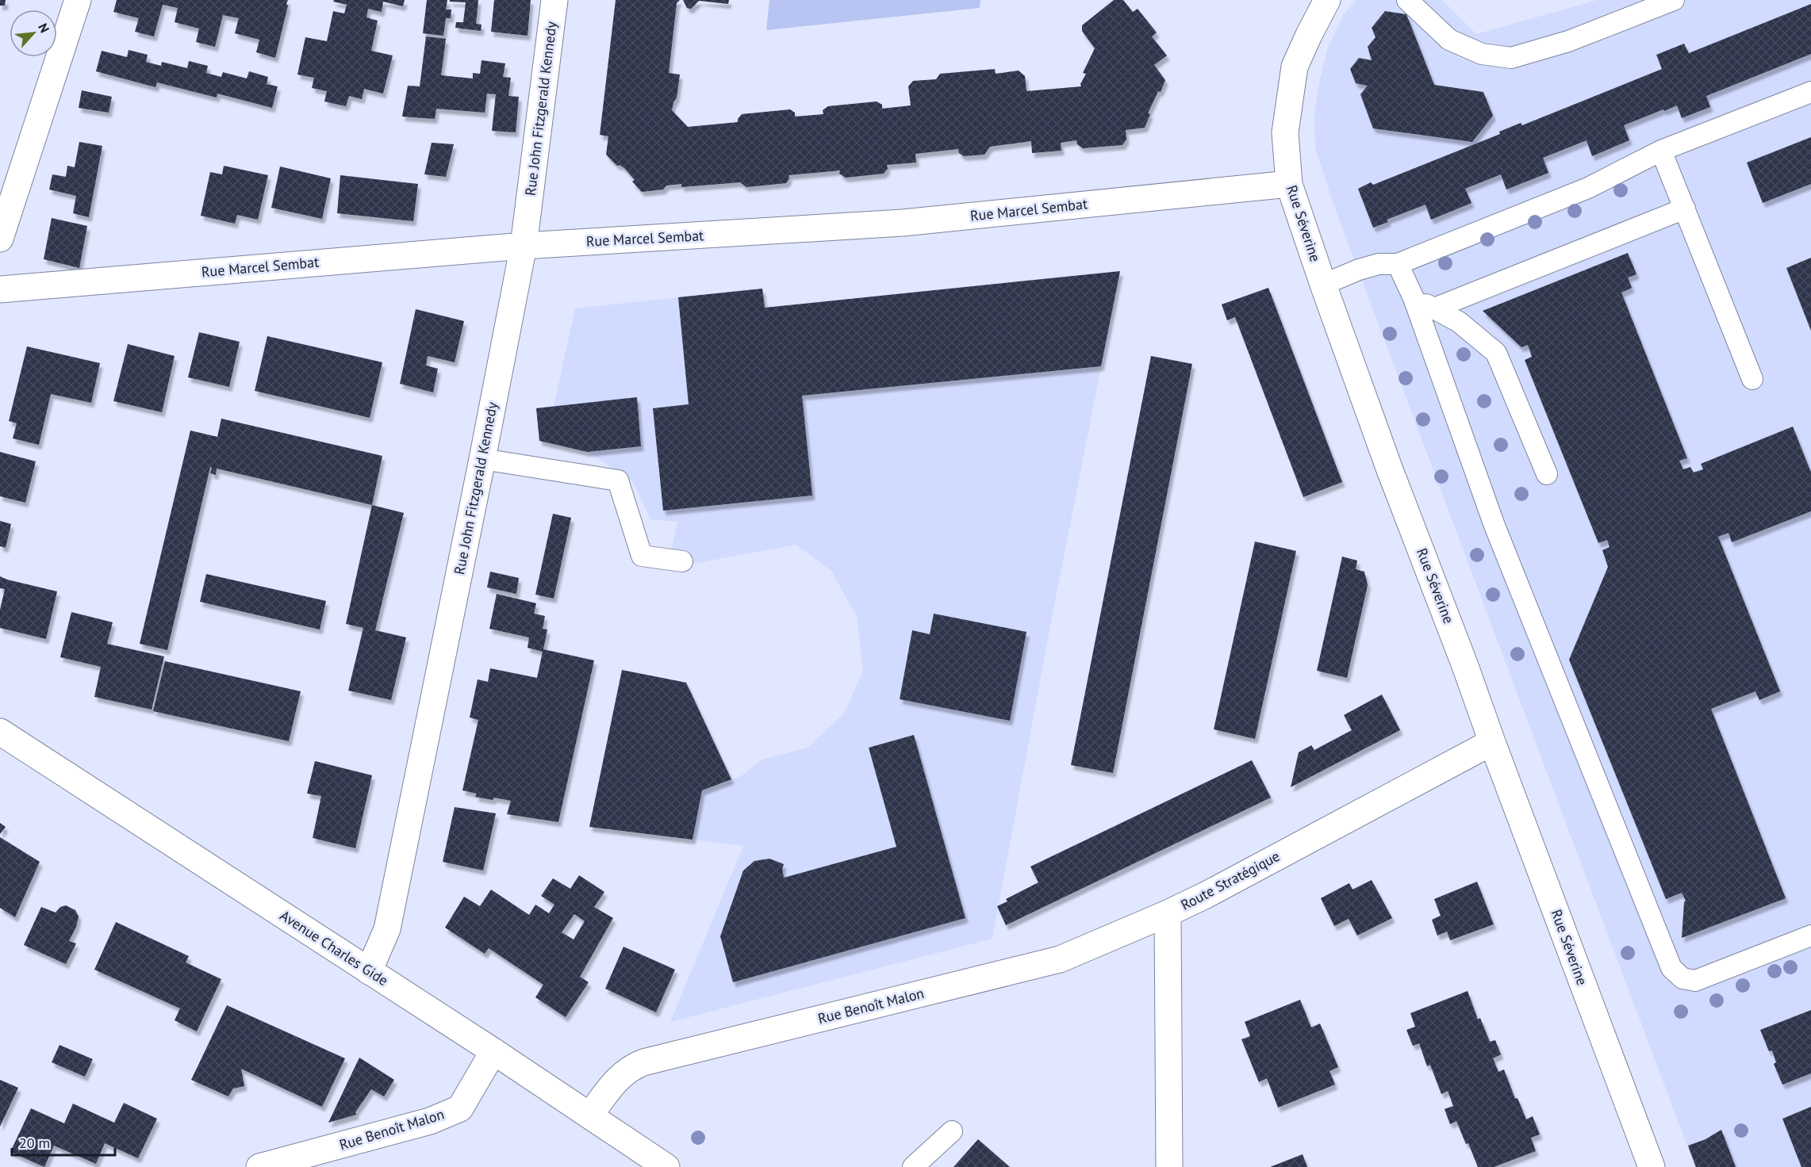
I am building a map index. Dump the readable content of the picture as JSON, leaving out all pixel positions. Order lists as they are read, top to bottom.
{
  "streets": {
    "street": [
      "Rue John Fitzgerald Kennedy",
      "Rue Marcel Sembat",
      "Rue Séverine",
      "Route Stratégique",
      "Avenue Charles Gide",
      "Rue Benoît Malon"
    ]
  },
  "crossings": [
    ["Rue John Fitzgerald Kennedy", "Rue Marcel Sembat"],
    ["Rue John Fitzgerald Kennedy", "Avenue Charles Gide"],
    ["Rue Marcel Sembat", "Rue Séverine"],
    ["Rue Séverine", "Route Stratégique"],
    ["Route Stratégique", "Rue Benoît Malon"],
    ["Avenue Charles Gide", "Rue Benoît Malon"]
  ],
  "scale_bar": "20 m",
  "north": "top right"
}
